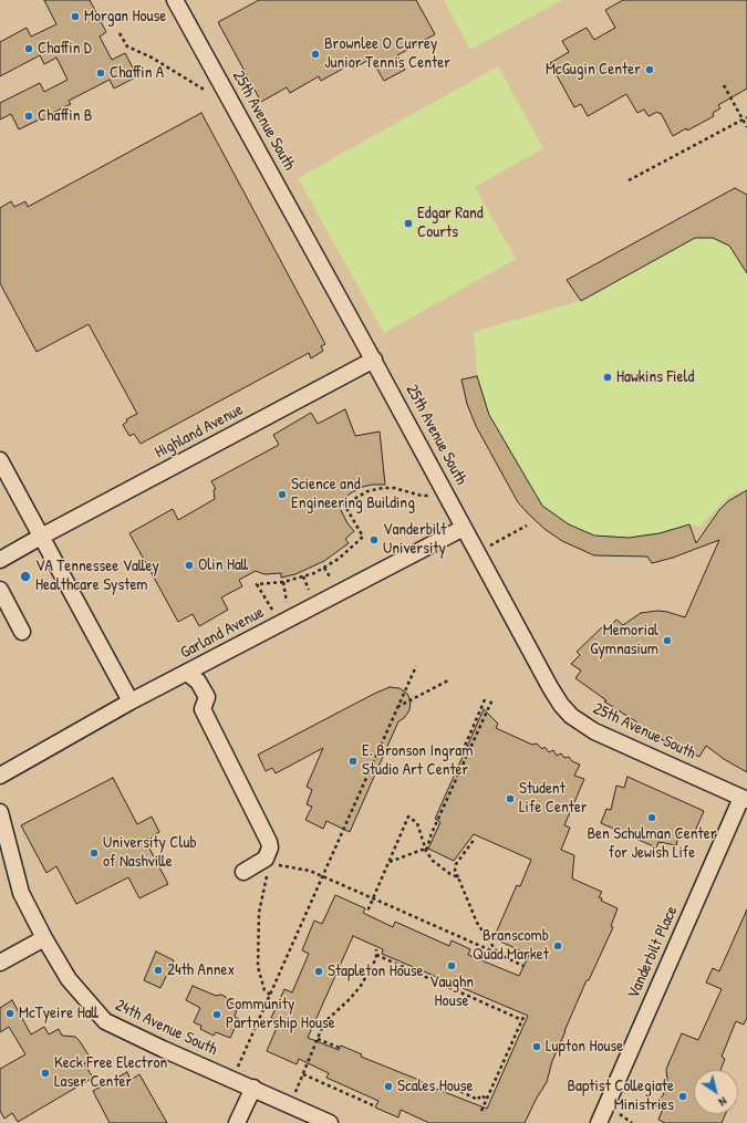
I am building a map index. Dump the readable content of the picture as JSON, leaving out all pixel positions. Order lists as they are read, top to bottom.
{
  "streets": {
    "street": [
      "25th Avenue South",
      "Highland Avenue",
      "Garland Avenue",
      "Vanderbilt Place",
      "24th Avenue South"
    ]
  },
  "crossings": [
    ["25th Avenue South", "Highland Avenue"],
    ["25th Avenue South", "Garland Avenue"],
    ["25th Avenue South", "Vanderbilt Place"]
  ],
  "places": [
    "Morgan House",
    "Chaffin D",
    "Brownlee O Currey Junior Tennis Center",
    "McGugin Center",
    "Chaffin A",
    "Chaffin B",
    "Edgar Rand Courts",
    "Hawkins Field",
    "Science and Engineering Building",
    "Vanderbilt University",
    "Olin Hall",
    "VA Tennessee Valley Healthcare System",
    "Memorial Gymnasium",
    "E. Bronson Ingram Studio Art Center",
    "Student Life Center",
    "Ben Schulman Center for Jewish Life",
    "University Club of Nashville",
    "Branscomb Quad Market",
    "Vaughn House",
    "24th Annex",
    "Stapleton House",
    "McTyeire Hall",
    "Community Partnership House",
    "Lupton House",
    "Keck Free Electron Laser Center",
    "Scales House",
    "Baptist Collegiate Ministries"
  ],
  "north": "bottom right"
}
